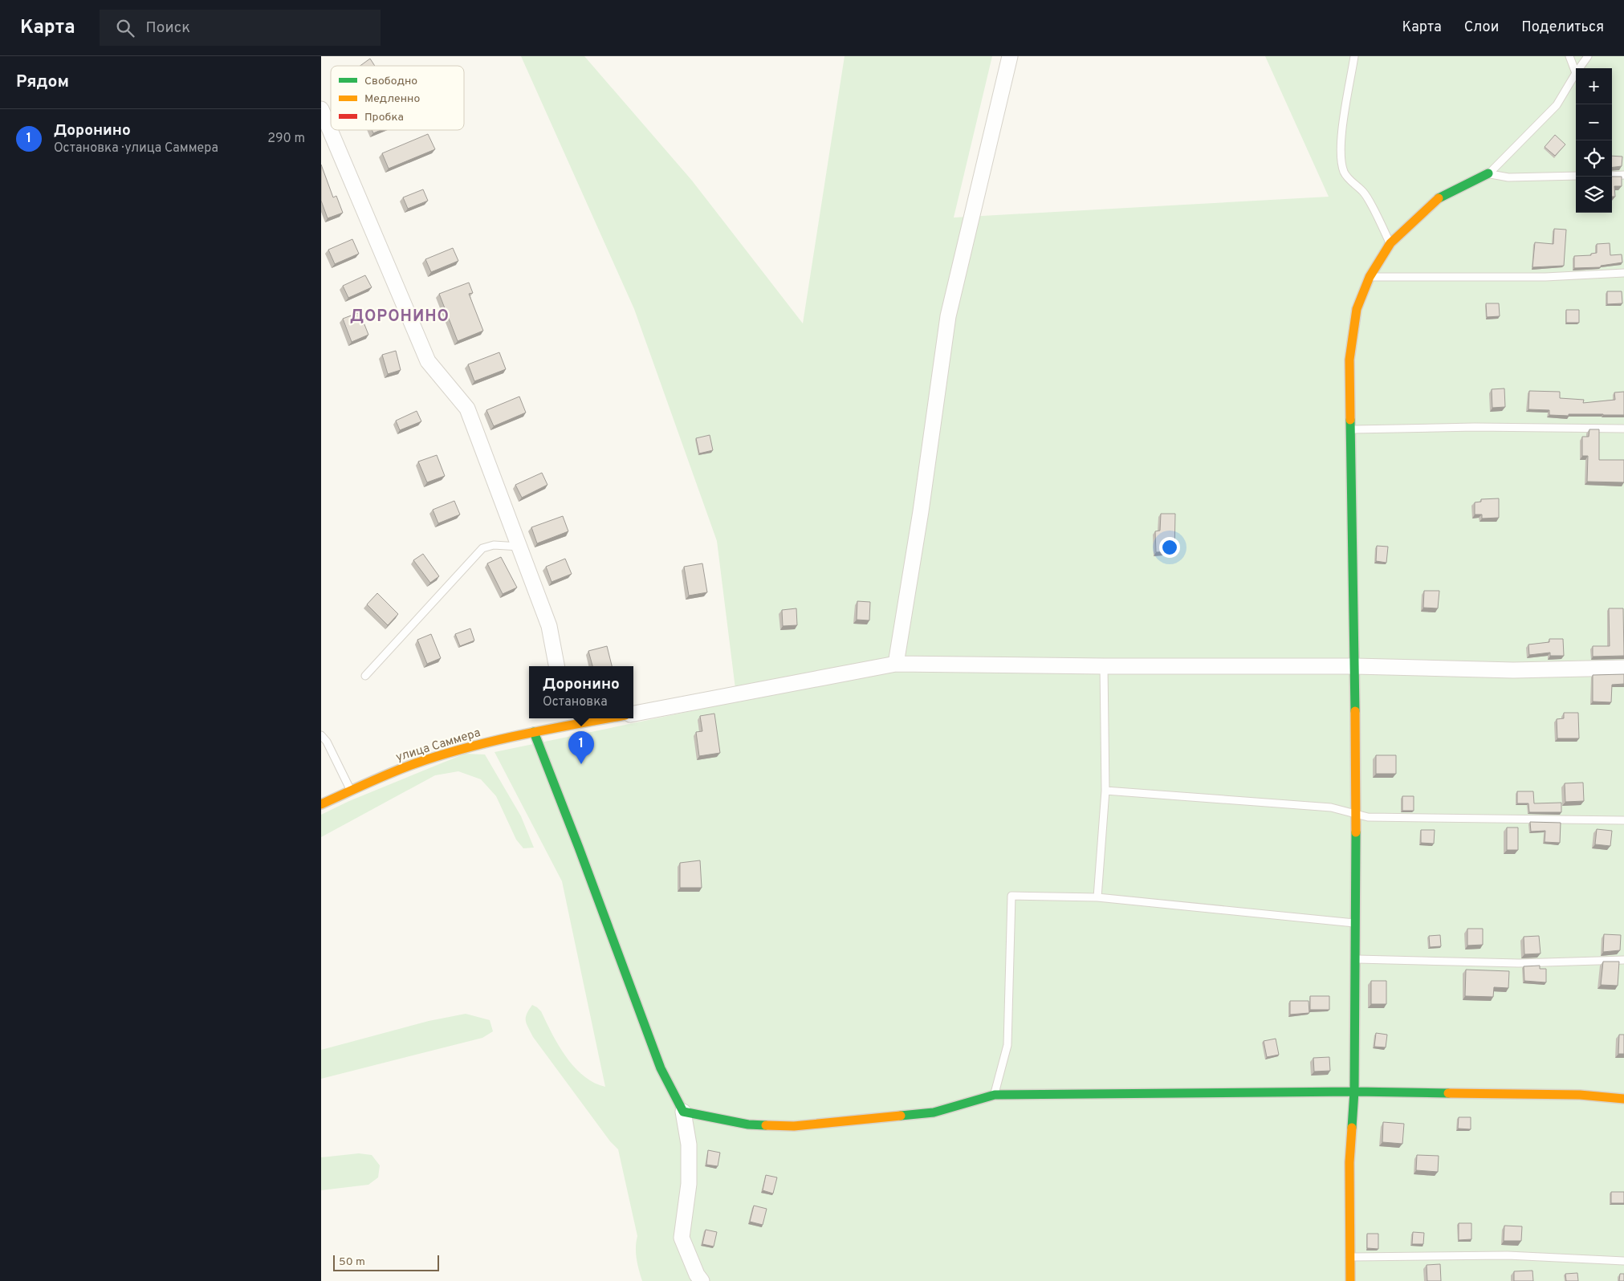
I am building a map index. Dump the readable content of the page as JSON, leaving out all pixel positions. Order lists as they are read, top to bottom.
{
  "streets": {
    "street": ["улица Саммера"]
  },
  "districts": ["ДОРОНИНО"],
  "legend": ["Свободно", "Медленно", "Пробка"],
  "scale_bar": "50 m",
  "page": {
    "header": "Карта",
    "search": "Поиск",
    "nav": ["Карта", "Слои", "Поделиться"],
    "heading": "Рядом",
    "map_buttons": ["+", "−"],
    "list": [
      {
        "mark": "1",
        "name": "Доронино",
        "note": "Остановка · улица Саммера",
        "value": "290 m"
      }
    ],
    "popup": ["Доронино", "Остановка"],
    "pins": "1",
    "scale": "50 m"
  }
}
